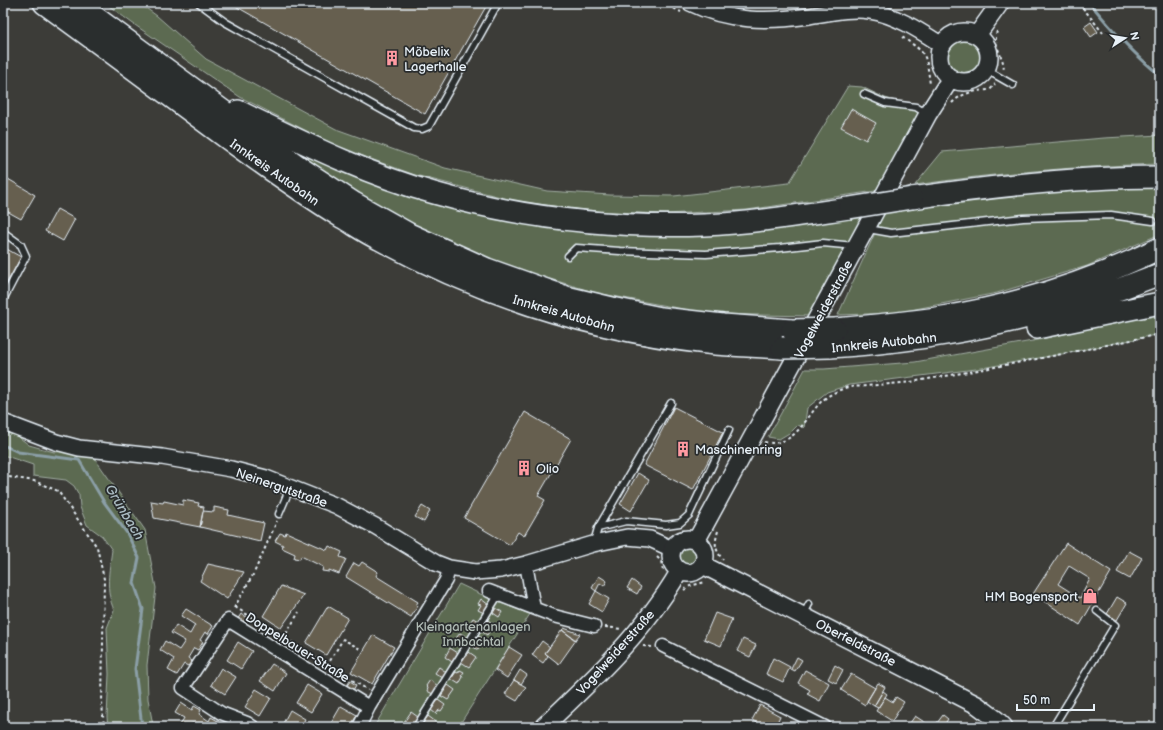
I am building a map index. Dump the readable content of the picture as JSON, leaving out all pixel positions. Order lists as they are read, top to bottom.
{
  "streets": {
    "highway": ["Innkreis Autobahn"],
    "main road": ["Vogelweiderstraße", "Oberfeldstraße"],
    "street": ["Neinergutstraße", "Doppelbauer-Straße"]
  },
  "crossings": [
    ["Vogelweiderstraße", "Neinergutstraße"],
    ["Vogelweiderstraße", "Oberfeldstraße"],
    ["Neinergutstraße", "Oberfeldstraße"]
  ],
  "water": ["Grünbach"],
  "parks": ["Kleingartenanlagen Innbachtal"],
  "places": {
    "building": ["Möbelix Lagerhalle", "Maschinenring", "Olio"],
    "shop": ["HM Bogensport"]
  },
  "scale_bar": "50 m",
  "north": "right"
}
